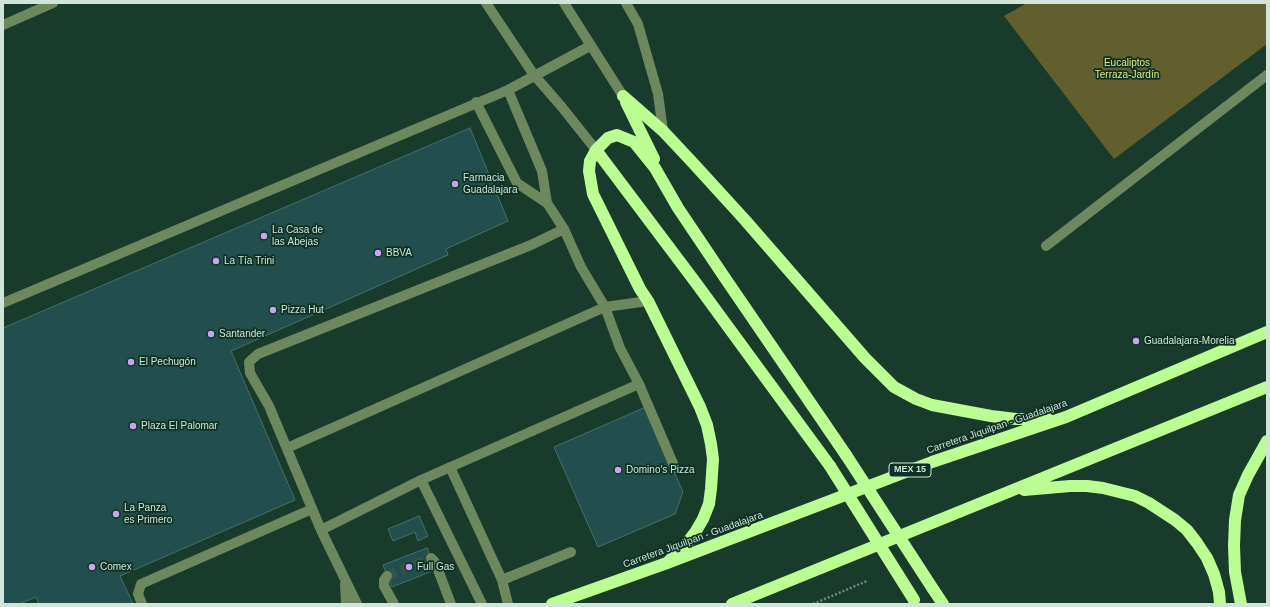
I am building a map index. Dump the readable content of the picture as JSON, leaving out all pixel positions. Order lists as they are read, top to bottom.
{
  "streets": {
    "highway": ["Carretera Jiquilpan - Guadalajara", "MEX 15"]
  },
  "parks": ["Eucaliptos Terraza-Jardín"],
  "places": [
    "Farmacia Guadalajara",
    "La Casa de las Abejas",
    "BBVA",
    "La Tía Trini",
    "Pizza Hut",
    "Santander",
    "Guadalajara-Morelia",
    "El Pechugón",
    "Plaza El Palomar",
    "Domino's Pizza",
    "La Panza es Primero",
    "Comex",
    "Full Gas"
  ]
}
